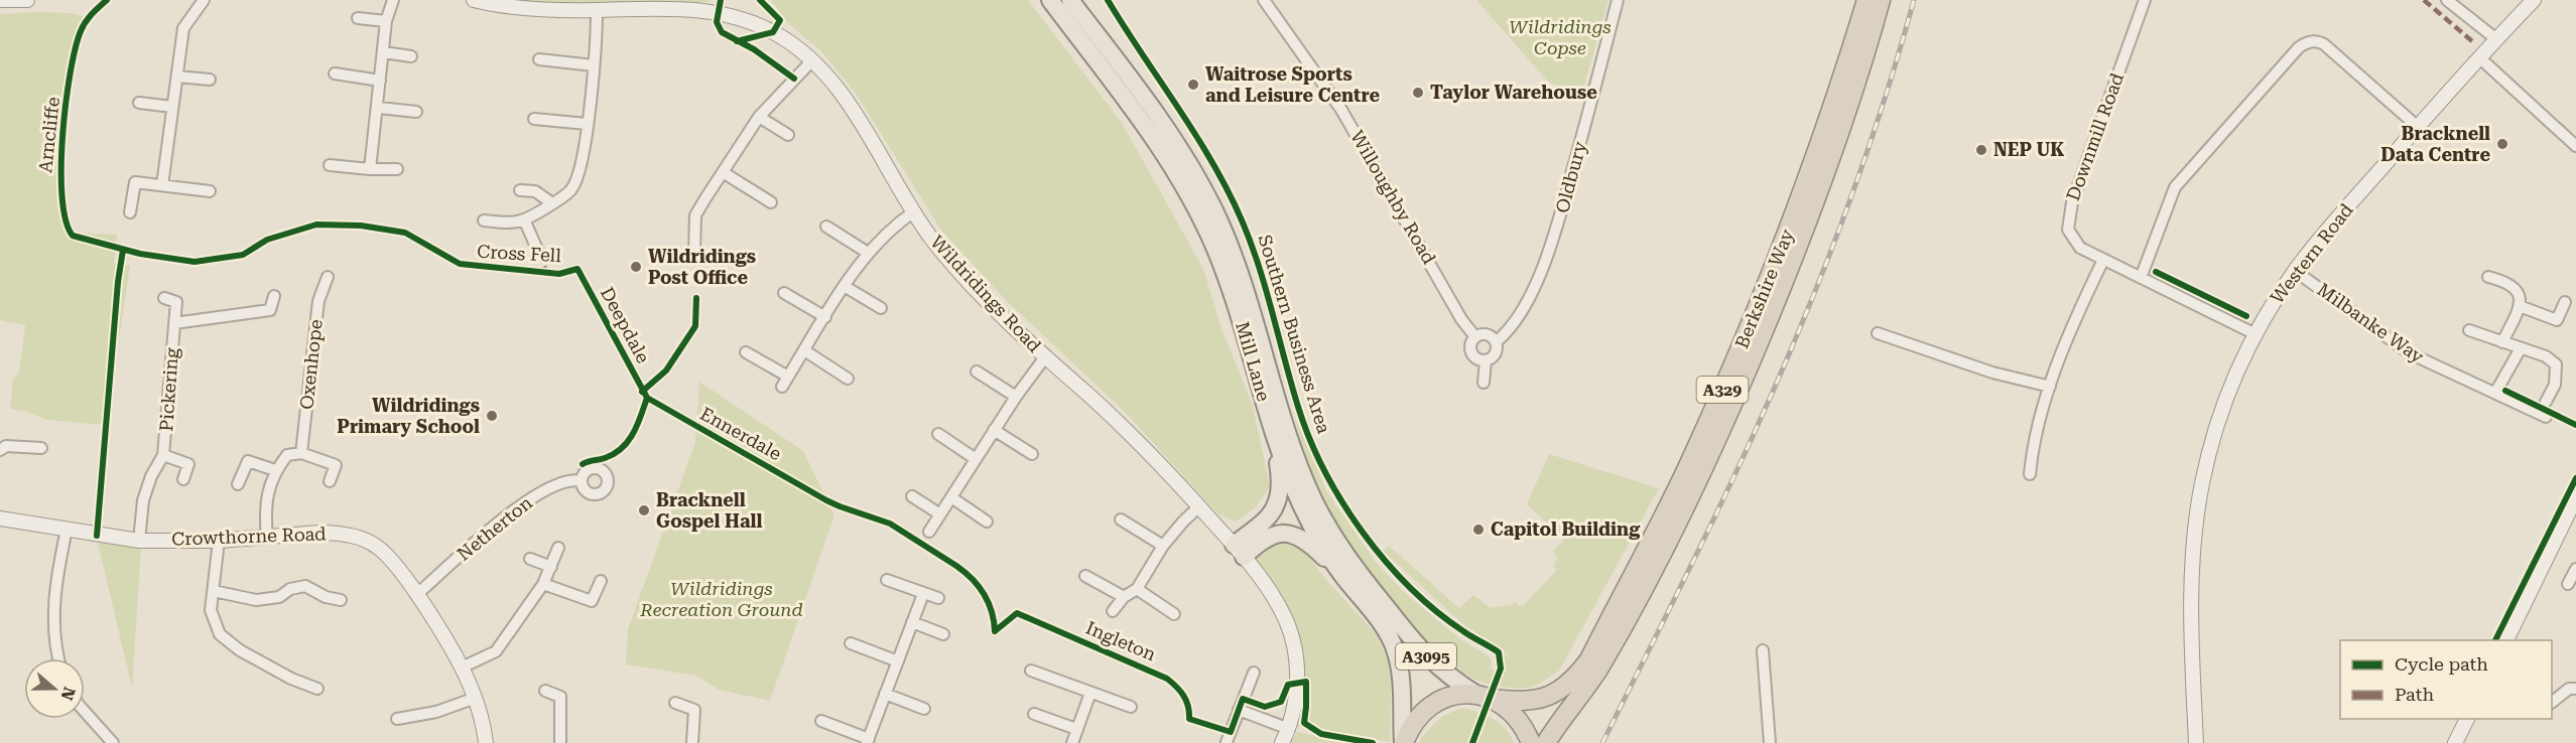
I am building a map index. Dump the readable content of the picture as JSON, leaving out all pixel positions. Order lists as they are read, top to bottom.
{
  "streets": {
    "highway": ["Berkshire Way", "A329"],
    "main road": ["Mill Lane", "A3095"],
    "street": [
      "Downmill Road",
      "Oldbury",
      "Willoughby Road",
      "Cross Fell",
      "Western Road",
      "Wildridings Road",
      "Milbanke Way",
      "Oxenhope",
      "Pickering",
      "Netherton",
      "Crowthorne Road"
    ],
    "cycle path": ["Arncliffe", "Southern Business Area", "Ingleton"]
  },
  "crossings": [
    ["Downmill Road", "Western Road"],
    ["Oldbury", "Willoughby Road"],
    ["Cross Fell", "Wildridings Road"],
    ["Western Road", "Milbanke Way"],
    ["Berkshire Way", "Mill Lane"],
    ["Pickering", "Crowthorne Road"],
    ["Netherton", "Crowthorne Road"]
  ],
  "parks": ["Wildridings Copse", "Wildridings Recreation Ground"],
  "places": [
    "Waitrose Sports and Leisure Centre",
    "Taylor Warehouse",
    "Bracknell Data Centre",
    "NEP UK",
    "Wildridings Post Office",
    "Wildridings Primary School",
    "Bracknell Gospel Hall",
    "Capitol Building"
  ],
  "legend": ["Cycle path", "Path"],
  "north": "right"
}
